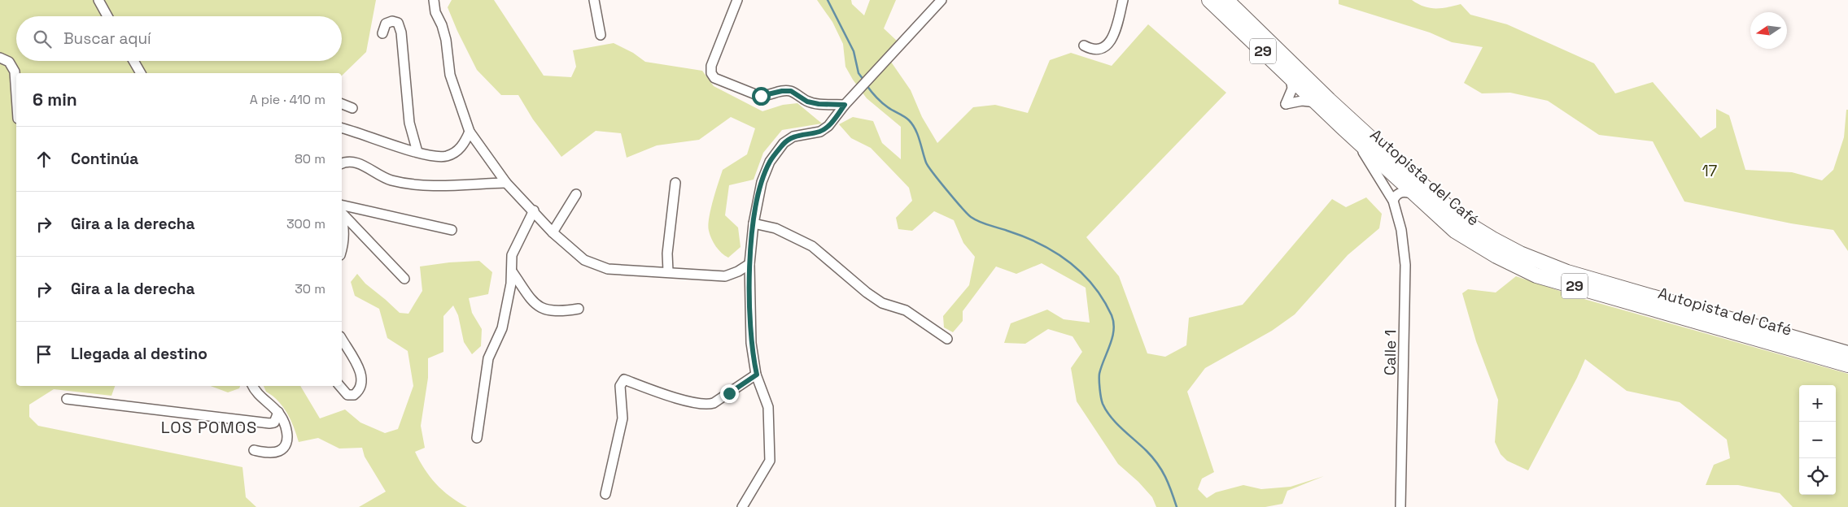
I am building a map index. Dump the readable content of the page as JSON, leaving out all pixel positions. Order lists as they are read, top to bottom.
{
  "streets": {
    "highway": ["29", "Autopista del Café"],
    "street": ["Calle 1"]
  },
  "crossings": [
    ["Autopista del Café", "Calle 1"]
  ],
  "districts": ["LOS POMOS"],
  "parks": ["17"],
  "north": "left",
  "page": {
    "search": "Buscar aquí",
    "heading": ["6 min", "A pie · 410 m"],
    "list": [
      ["Continúa", "80 m"],
      ["Gira a la derecha", "300 m"],
      ["Gira a la derecha", "30 m"],
      "Llegada al destino"
    ],
    "map_buttons": ["+", "−"]
  }
}
